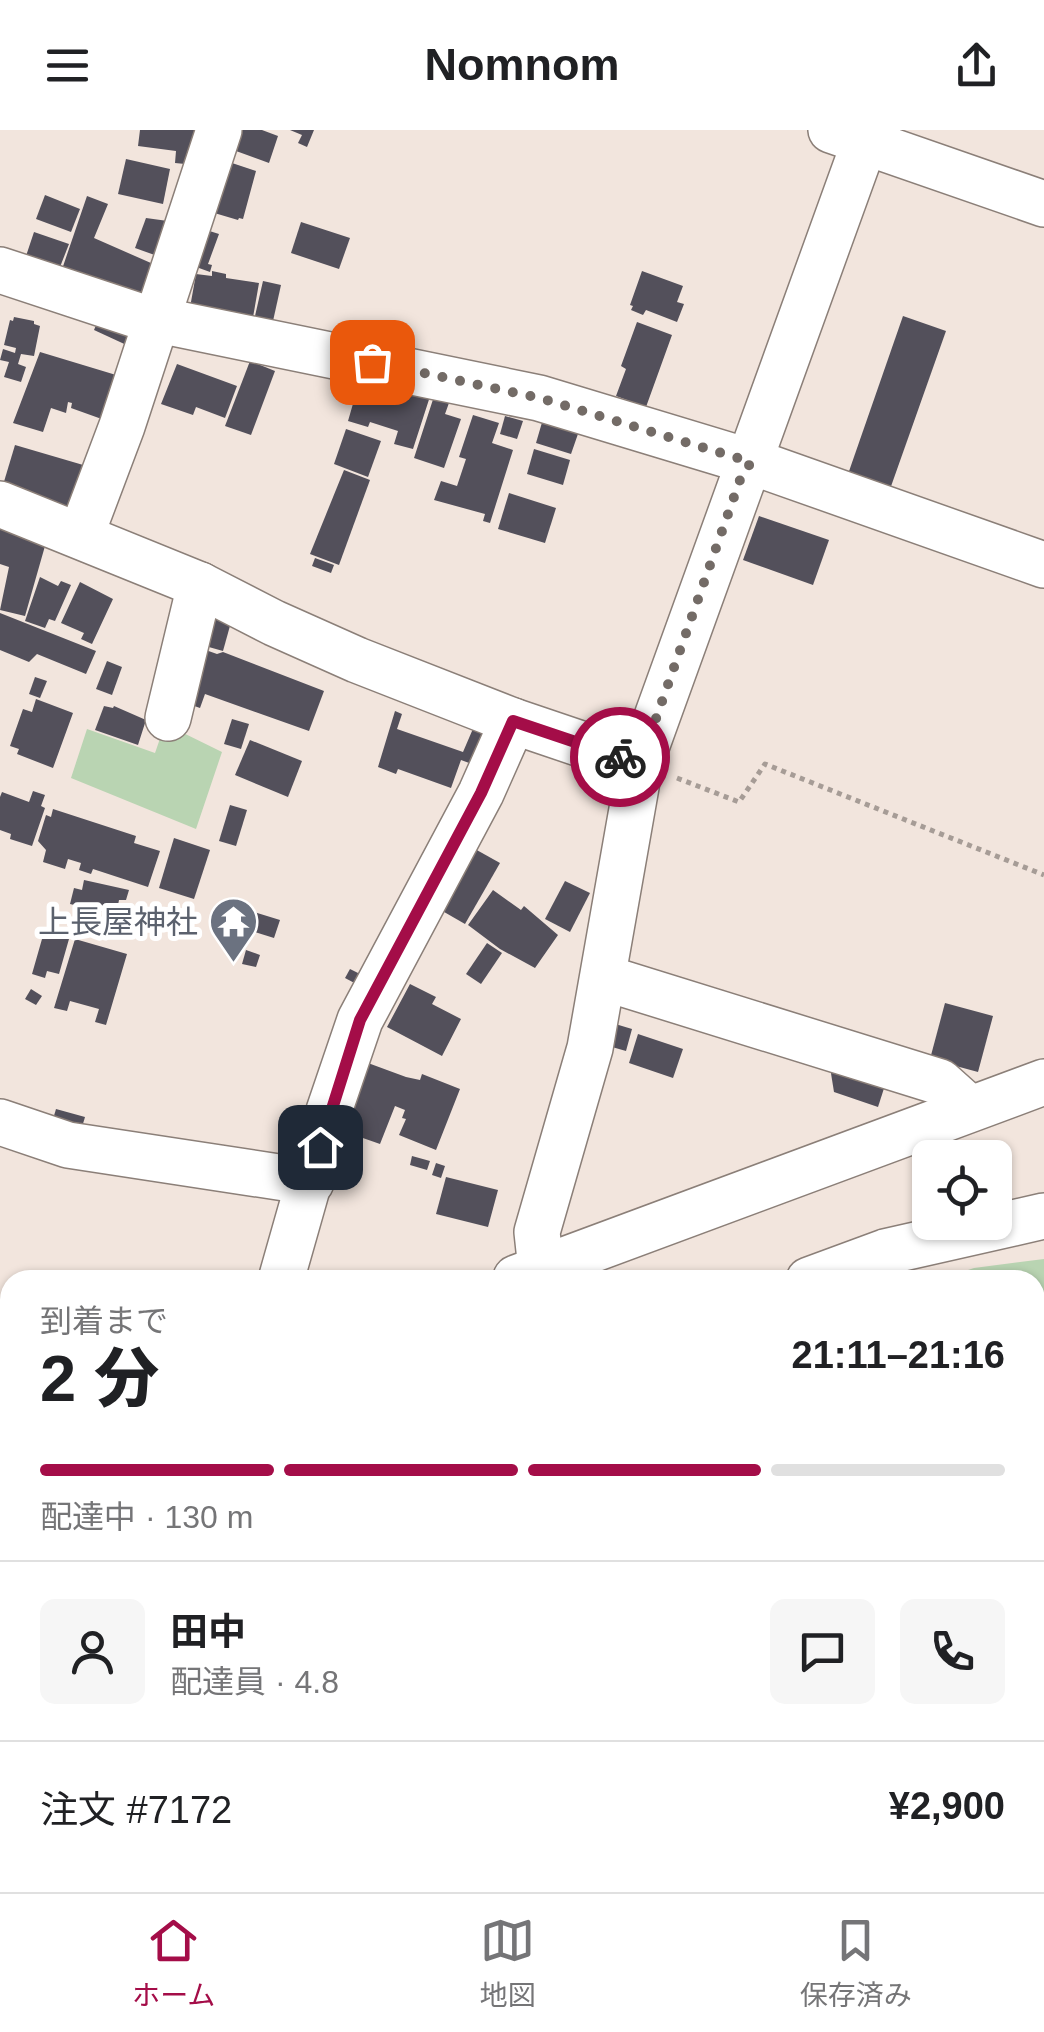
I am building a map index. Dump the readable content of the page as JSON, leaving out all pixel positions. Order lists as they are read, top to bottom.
{
  "places": {
    "temple": ["上長屋神社"]
  },
  "page": {
    "header": "Nomnom",
    "heading": ["2 分", "到着まで", "21:11–21:16"],
    "panel": [
      "田中",
      "配達員 · 4.8",
      "注文 #7172",
      "¥2,900"
    ],
    "bar": "配達中 · 130 m",
    "tabs": ["ホーム", "地図", "保存済み"]
  }
}
